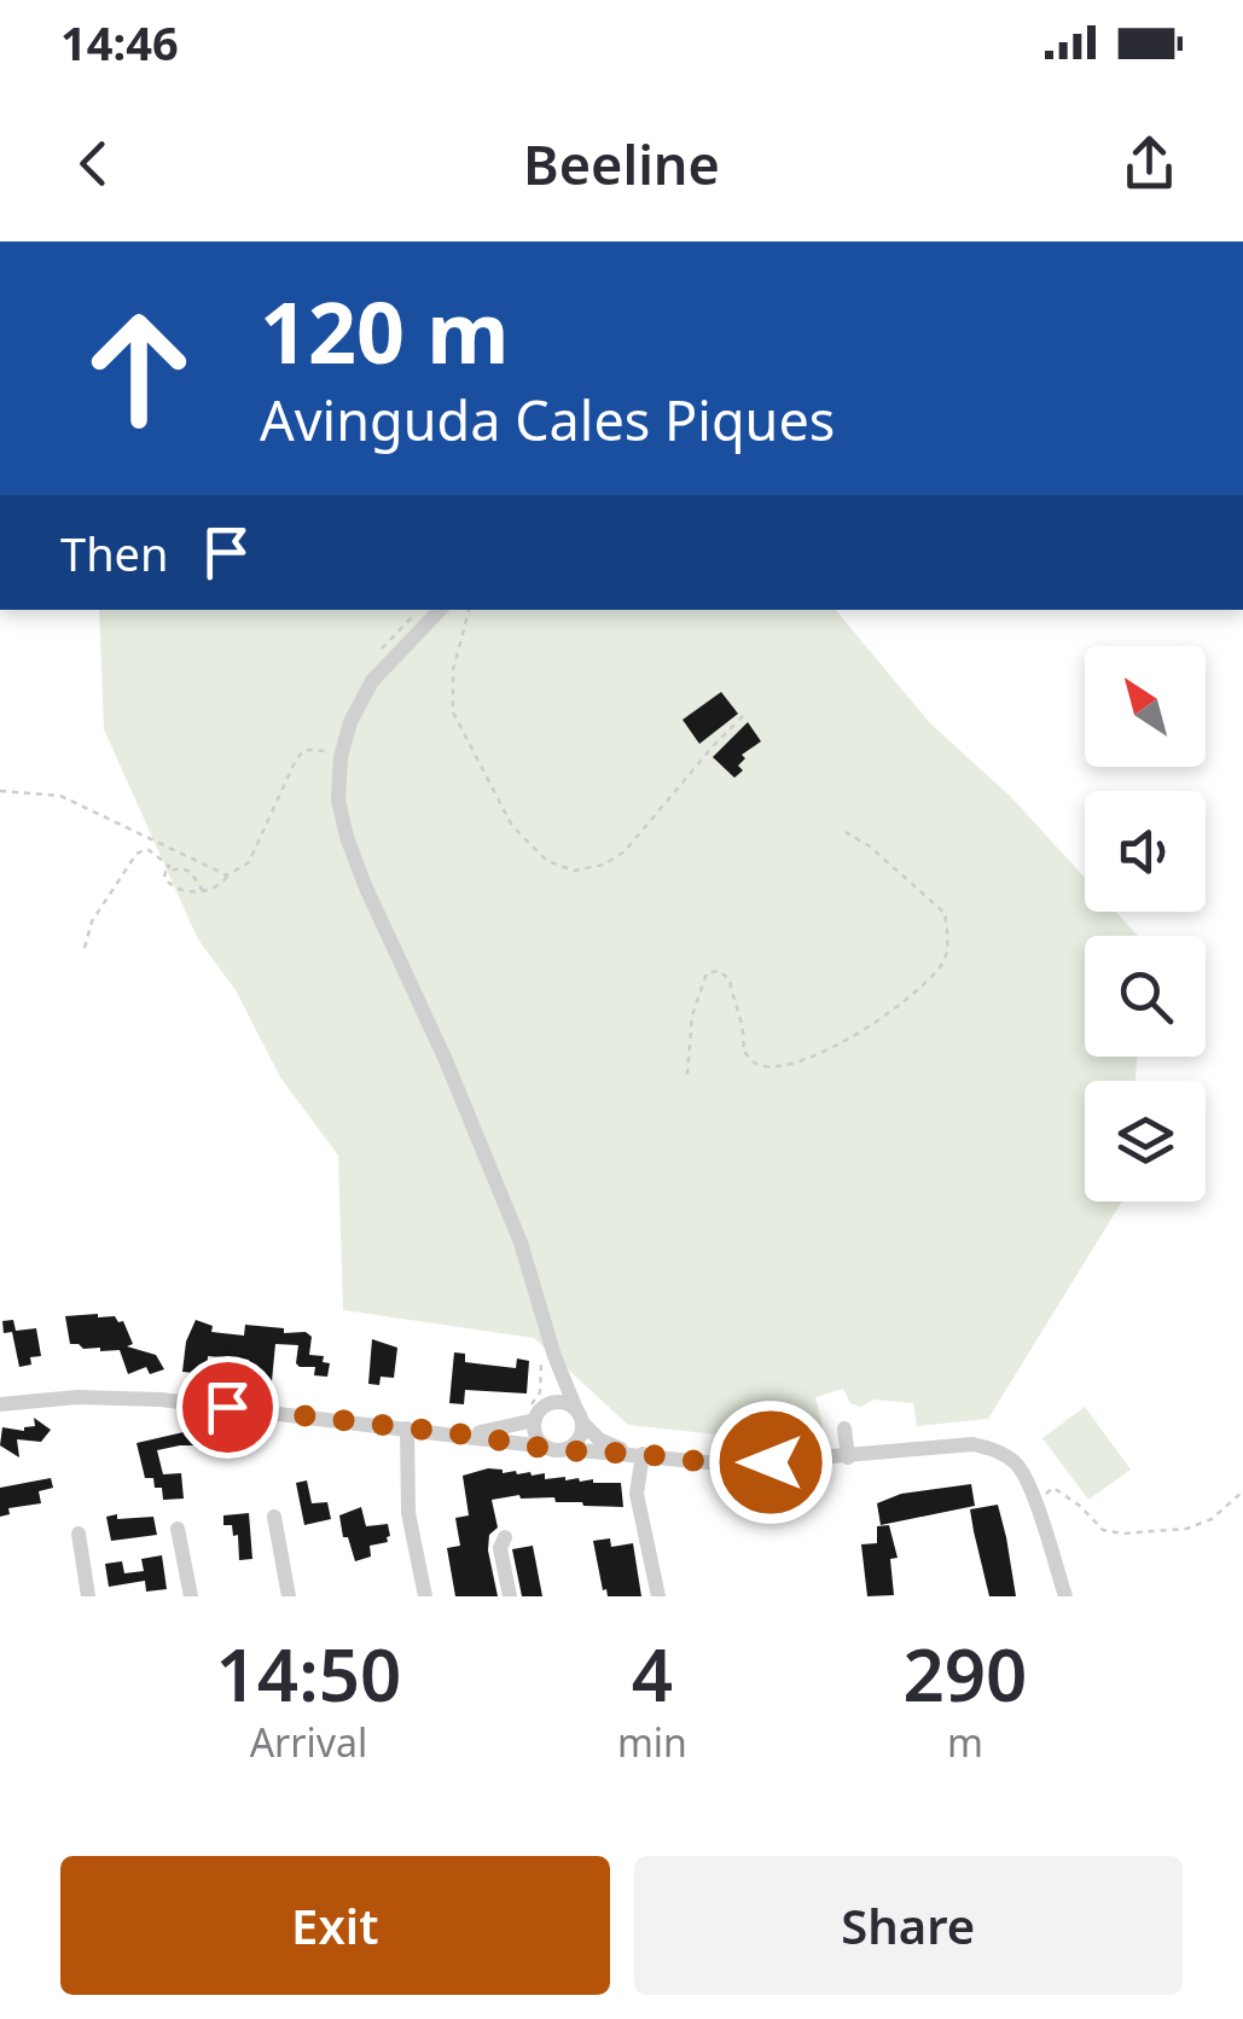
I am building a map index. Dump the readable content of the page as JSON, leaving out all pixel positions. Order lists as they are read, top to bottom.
{
  "north": "top left",
  "page": {
    "status": "14:46",
    "header": "Beeline",
    "turn": ["120 m", "Avinguda Cales Piques"],
    "then": "Then",
    "eta": [
      "14:50",
      "Arrival",
      "4",
      "min",
      "290",
      "m"
    ],
    "buttons": ["Exit", "Share"]
  }
}
